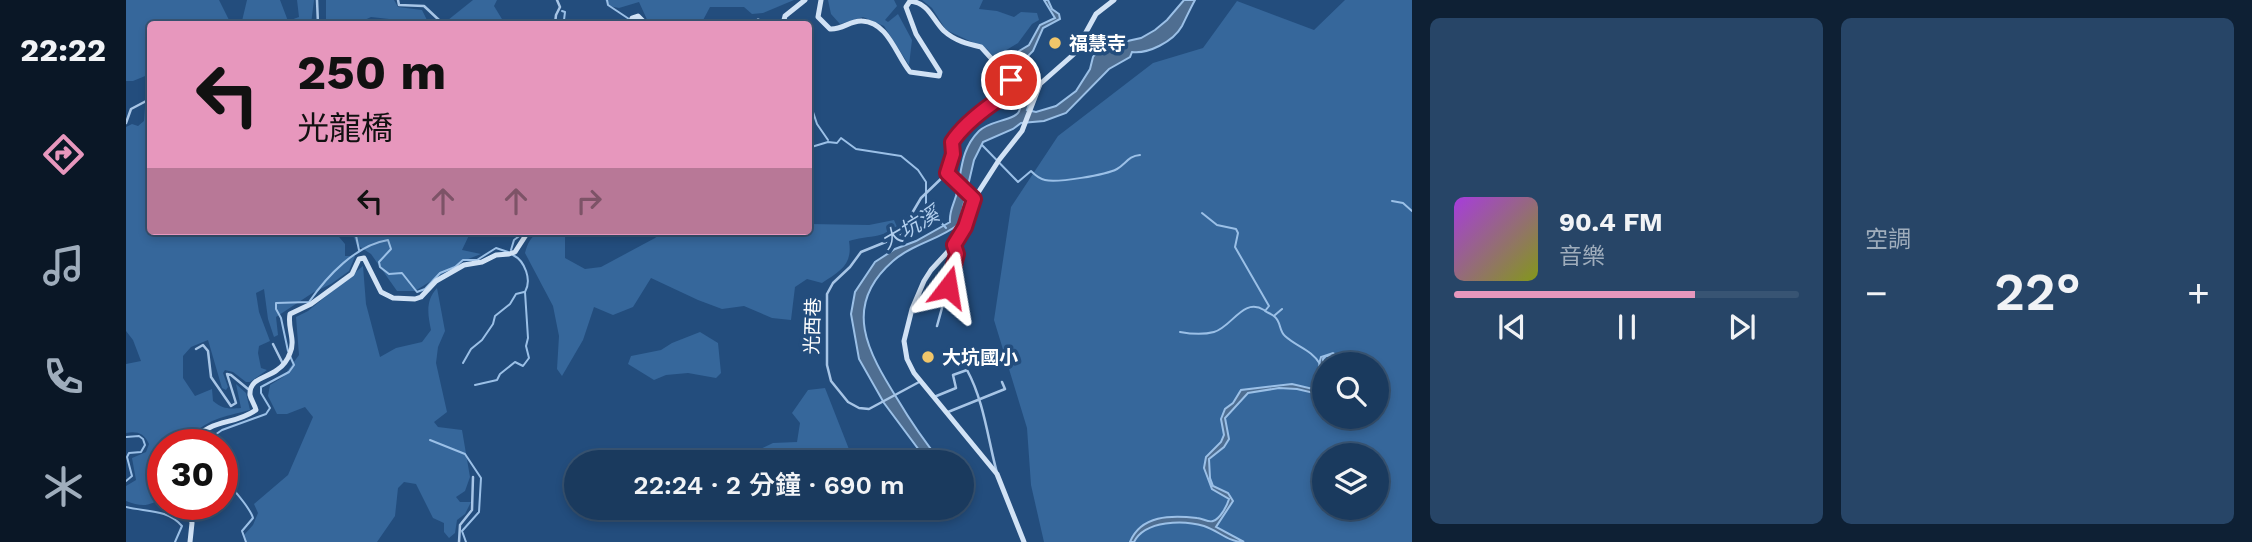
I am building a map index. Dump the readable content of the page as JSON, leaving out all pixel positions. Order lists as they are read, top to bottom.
{
  "streets": {
    "street": ["光西巷"]
  },
  "water": ["大坑溪"],
  "places": ["福慧寺", "大坑國小"],
  "page": {
    "tabs": "22:22",
    "tile": "空調",
    "turn": ["250 m", "光龍橋"],
    "song": ["90.4 FM", "音樂"],
    "heat": ["−", "22°", "+"],
    "limit": "30",
    "trip": "22:24 · 2 分鐘 · 690 m"
  }
}
